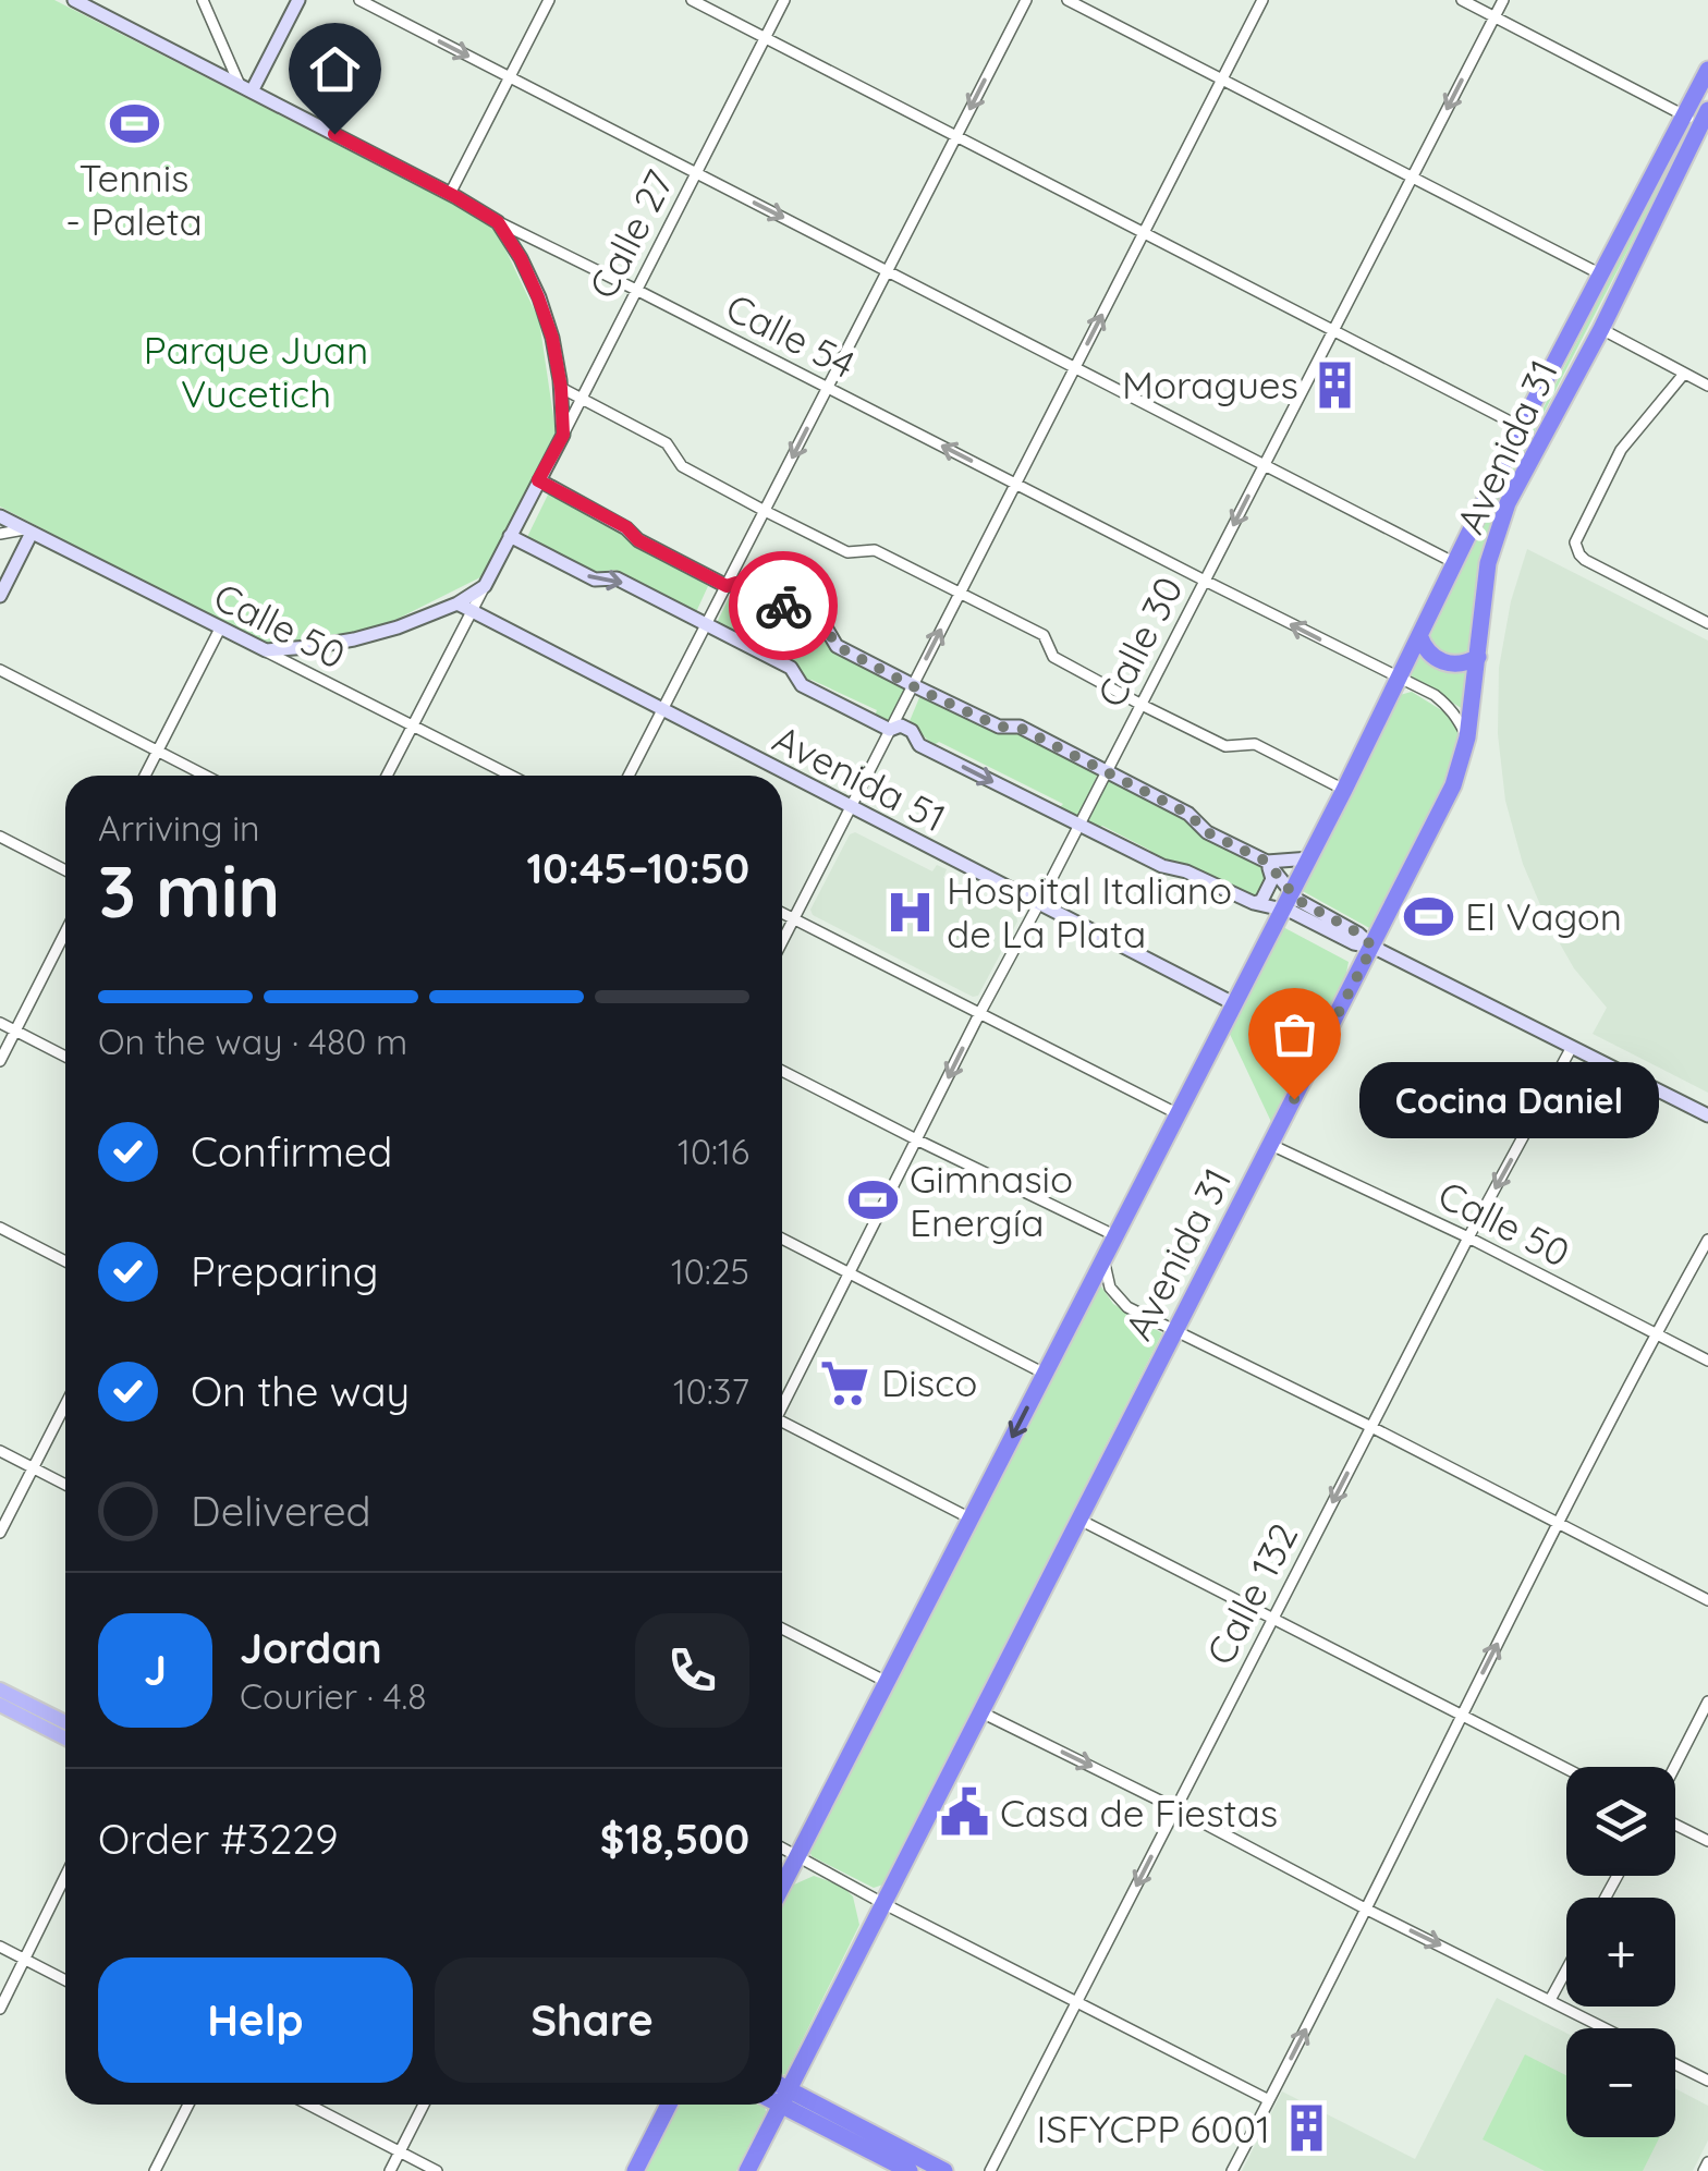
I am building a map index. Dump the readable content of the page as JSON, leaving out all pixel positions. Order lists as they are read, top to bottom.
{
  "streets": {
    "highway": ["Avenida 31"],
    "street": [
      "Calle 27",
      "Calle 54",
      "Calle 50",
      "Calle 30",
      "Avenida 51",
      "Calle 132"
    ]
  },
  "crossings": [
    ["Calle 27", "Calle 54"],
    ["Calle 27", "Calle 50"],
    ["Calle 27", "Avenida 51"],
    ["Calle 54", "Avenida 31"],
    ["Calle 54", "Calle 30"],
    ["Avenida 31", "Calle 50"],
    ["Avenida 31", "Avenida 51"],
    ["Calle 50", "Calle 132"],
    ["Calle 30", "Avenida 51"]
  ],
  "one_way": ["Calle 132"],
  "parks": ["Parque Juan Vucetich"],
  "places": {
    "sports": ["Tennis - Paleta", "El Vagon", "Gimnasio Energía"],
    "building": ["Moragues", "ISFYCPP 6001"],
    "hospital": ["Hospital Italiano de La Plata"],
    "other": ["Cocina Daniel"],
    "supermarket": ["Disco"],
    "public building": ["Casa de Fiestas"]
  },
  "page": {
    "heading": ["3 min", "Arriving in", "10:45–10:50"],
    "panel": [
      "Jordan",
      "Courier · 4.8",
      "Order #3229",
      "$18,500"
    ],
    "bar": "On the way · 480 m",
    "bubble": "Cocina Daniel",
    "list": [
      ["Confirmed", "10:16"],
      ["Preparing", "10:25"],
      ["On the way", "10:37"],
      "Delivered"
    ],
    "round": "J",
    "map_buttons": ["+", "−"],
    "buttons": ["Help", "Share"]
  }
}
